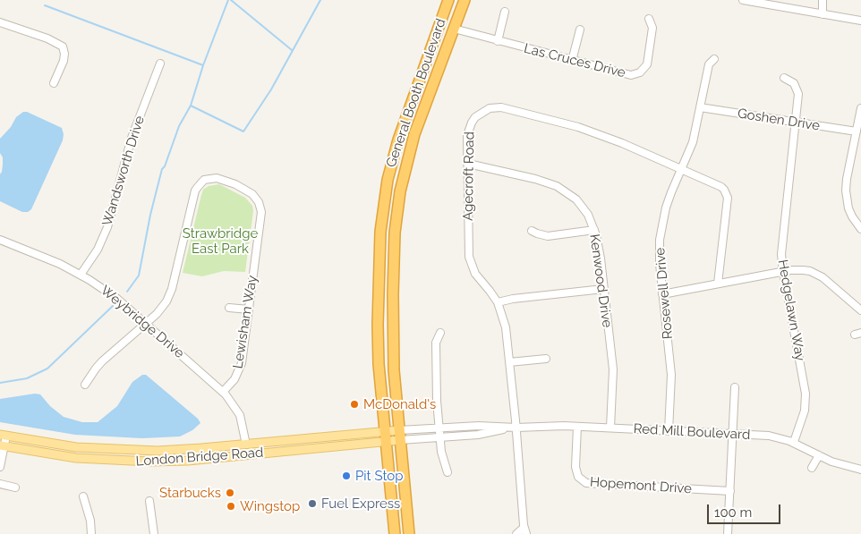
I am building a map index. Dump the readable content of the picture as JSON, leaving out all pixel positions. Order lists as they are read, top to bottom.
{
  "streets": {
    "highway": ["General Booth Boulevard"],
    "main road": ["London Bridge Road"],
    "street": [
      "Las Cruces Drive",
      "Goshen Drive",
      "Wandsworth Drive",
      "Agecroft Road",
      "Kenwood Drive",
      "Rosewell Drive",
      "Hedgelawn Way",
      "Weybridge Drive",
      "Lewisham Way",
      "Red Mill Boulevard",
      "Hopemont Drive"
    ]
  },
  "crossings": [
    ["Las Cruces Drive", "General Booth Boulevard"],
    ["General Booth Boulevard", "Red Mill Boulevard"],
    ["General Booth Boulevard", "London Bridge Road"],
    ["Goshen Drive", "Rosewell Drive"],
    ["Goshen Drive", "Hedgelawn Way"],
    ["Wandsworth Drive", "Weybridge Drive"],
    ["Agecroft Road", "Kenwood Drive"],
    ["Agecroft Road", "Rosewell Drive"],
    ["Agecroft Road", "Red Mill Boulevard"],
    ["Kenwood Drive", "Red Mill Boulevard"],
    ["Rosewell Drive", "Red Mill Boulevard"],
    ["Hedgelawn Way", "Red Mill Boulevard"],
    ["Weybridge Drive", "Lewisham Way"],
    ["Weybridge Drive", "London Bridge Road"],
    ["Red Mill Boulevard", "London Bridge Road"],
    ["Red Mill Boulevard", "Hopemont Drive"]
  ],
  "parks": ["Strawbridge East Park"],
  "places": [
    "McDonald's",
    "Pit Stop",
    "Starbucks",
    "Fuel Express",
    "Wingstop"
  ],
  "scale_bar": "100 m"
}
